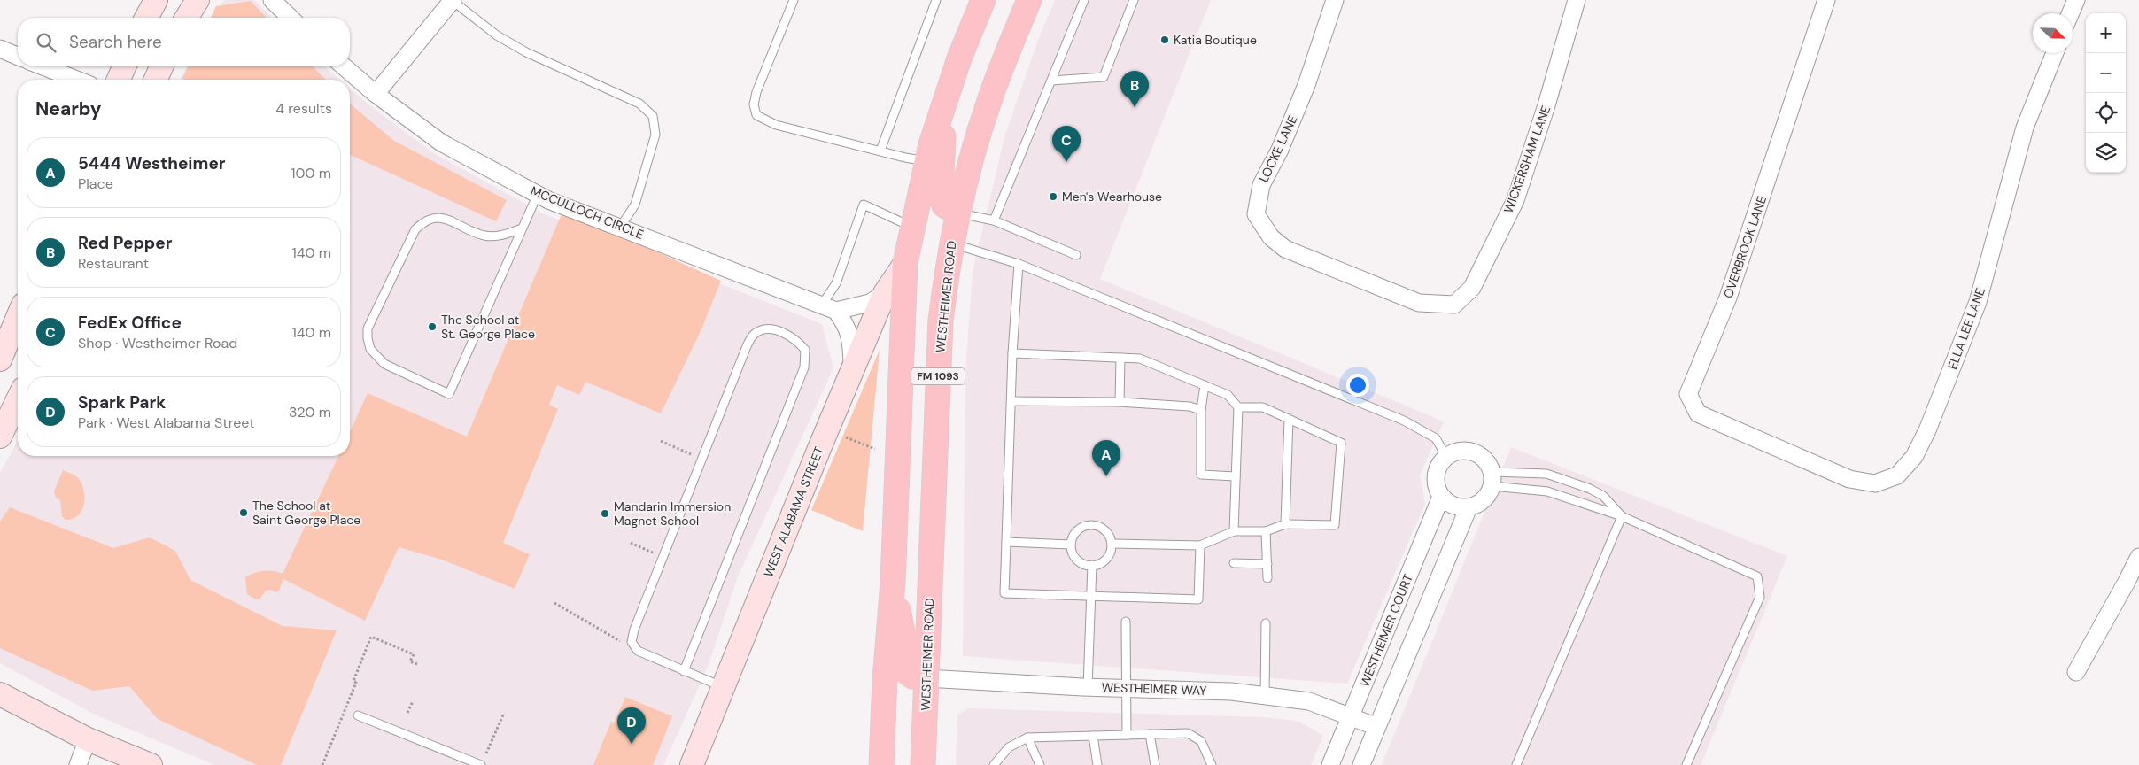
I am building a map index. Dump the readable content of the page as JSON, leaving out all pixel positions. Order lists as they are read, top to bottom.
{
  "streets": {
    "main road": ["WESTHEIMER ROAD", "FM 1093"],
    "street": [
      "LOCKE LANE",
      "WICKERSHAM LANE",
      "MCCULLOCH CIRCLE",
      "OVERBROOK LANE",
      "ELLA LEE LANE",
      "WEST ALABAMA STREET",
      "WESTHEIMER COURT",
      "WESTHEIMER WAY"
    ]
  },
  "crossings": [
    ["LOCKE LANE", "WICKERSHAM LANE"],
    ["OVERBROOK LANE", "ELLA LEE LANE"],
    ["WESTHEIMER ROAD", "WESTHEIMER WAY"],
    ["FM 1093", "WEST ALABAMA STREET"],
    ["WESTHEIMER COURT", "WESTHEIMER WAY"]
  ],
  "places": [
    "Katia Boutique",
    "Men's Wearhouse",
    "The School at St. George Place",
    "The School at Saint George Place",
    "Mandarin Immersion Magnet School"
  ],
  "north": "bottom right",
  "page": {
    "map_buttons": ["+", "−"],
    "search": "Search here",
    "pins": [
      "B",
      "C",
      "A",
      "D"
    ],
    "heading": ["Nearby", "4 results"],
    "list": [
      {
        "mark": "A",
        "name": "5444 Westheimer",
        "note": "Place",
        "value": "100 m"
      },
      {
        "mark": "B",
        "name": "Red Pepper",
        "note": "Restaurant",
        "value": "140 m"
      },
      {
        "mark": "C",
        "name": "FedEx Office",
        "note": "Shop · Westheimer Road",
        "value": "140 m"
      },
      {
        "mark": "D",
        "name": "Spark Park",
        "note": "Park · West Alabama Street",
        "value": "320 m"
      }
    ]
  }
}
